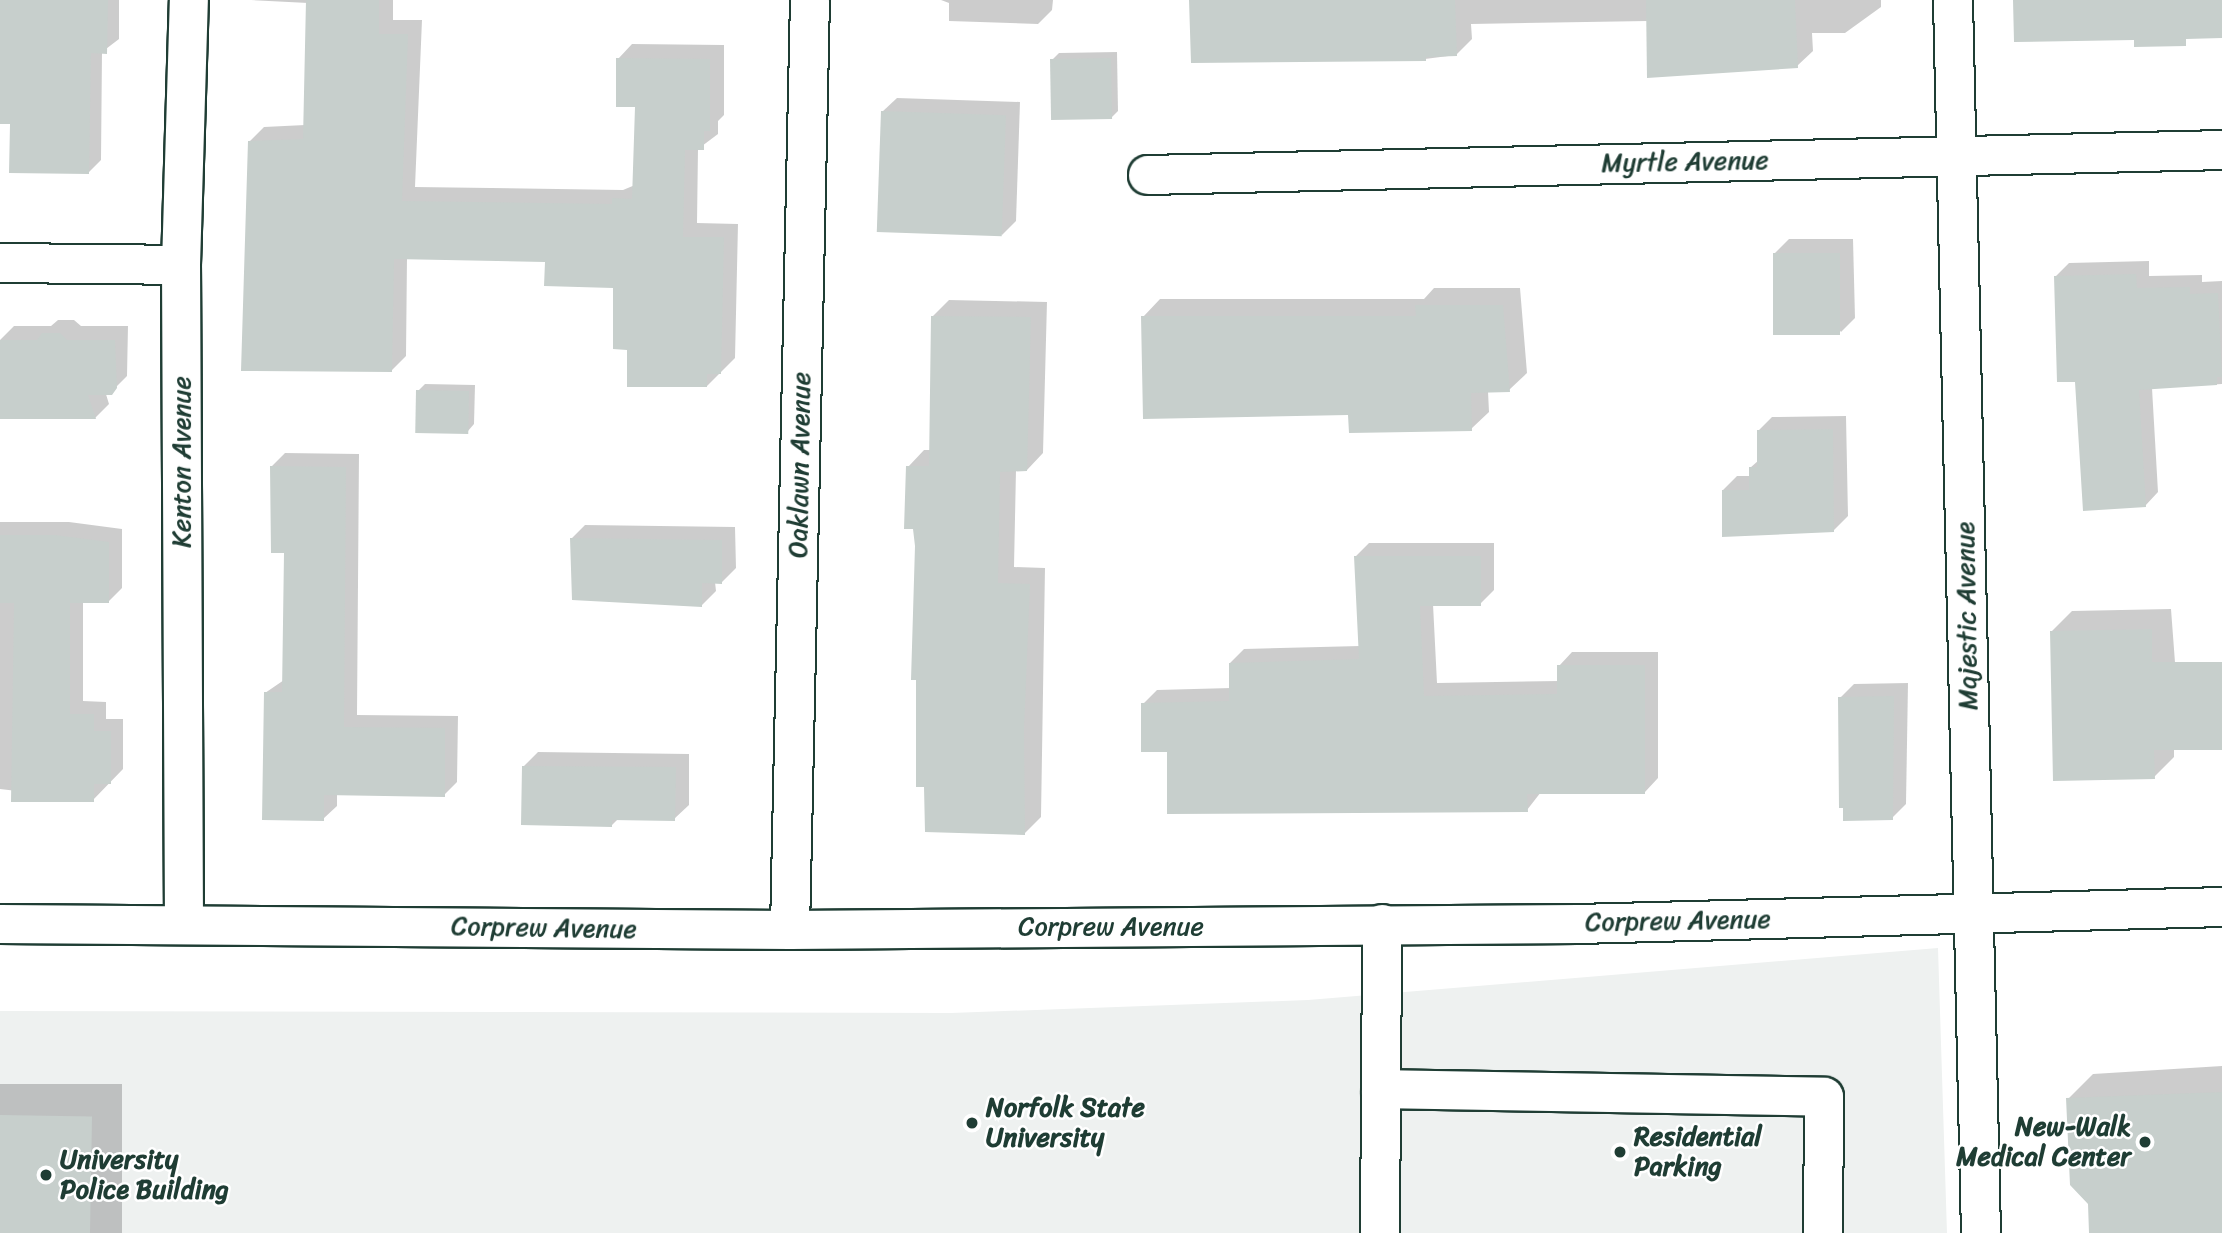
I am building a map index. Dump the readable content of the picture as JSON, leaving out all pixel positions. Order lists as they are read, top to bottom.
{
  "streets": {
    "street": [
      "Myrtle Avenue",
      "Kenton Avenue",
      "Oaklawn Avenue",
      "Majestic Avenue",
      "Corprew Avenue"
    ]
  },
  "crossings": [
    ["Myrtle Avenue", "Majestic Avenue"],
    ["Kenton Avenue", "Corprew Avenue"],
    ["Oaklawn Avenue", "Corprew Avenue"],
    ["Majestic Avenue", "Corprew Avenue"]
  ],
  "places": [
    "Norfolk State University",
    "New-Walk Medical Center",
    "Residential Parking",
    "University Police Building"
  ]
}
